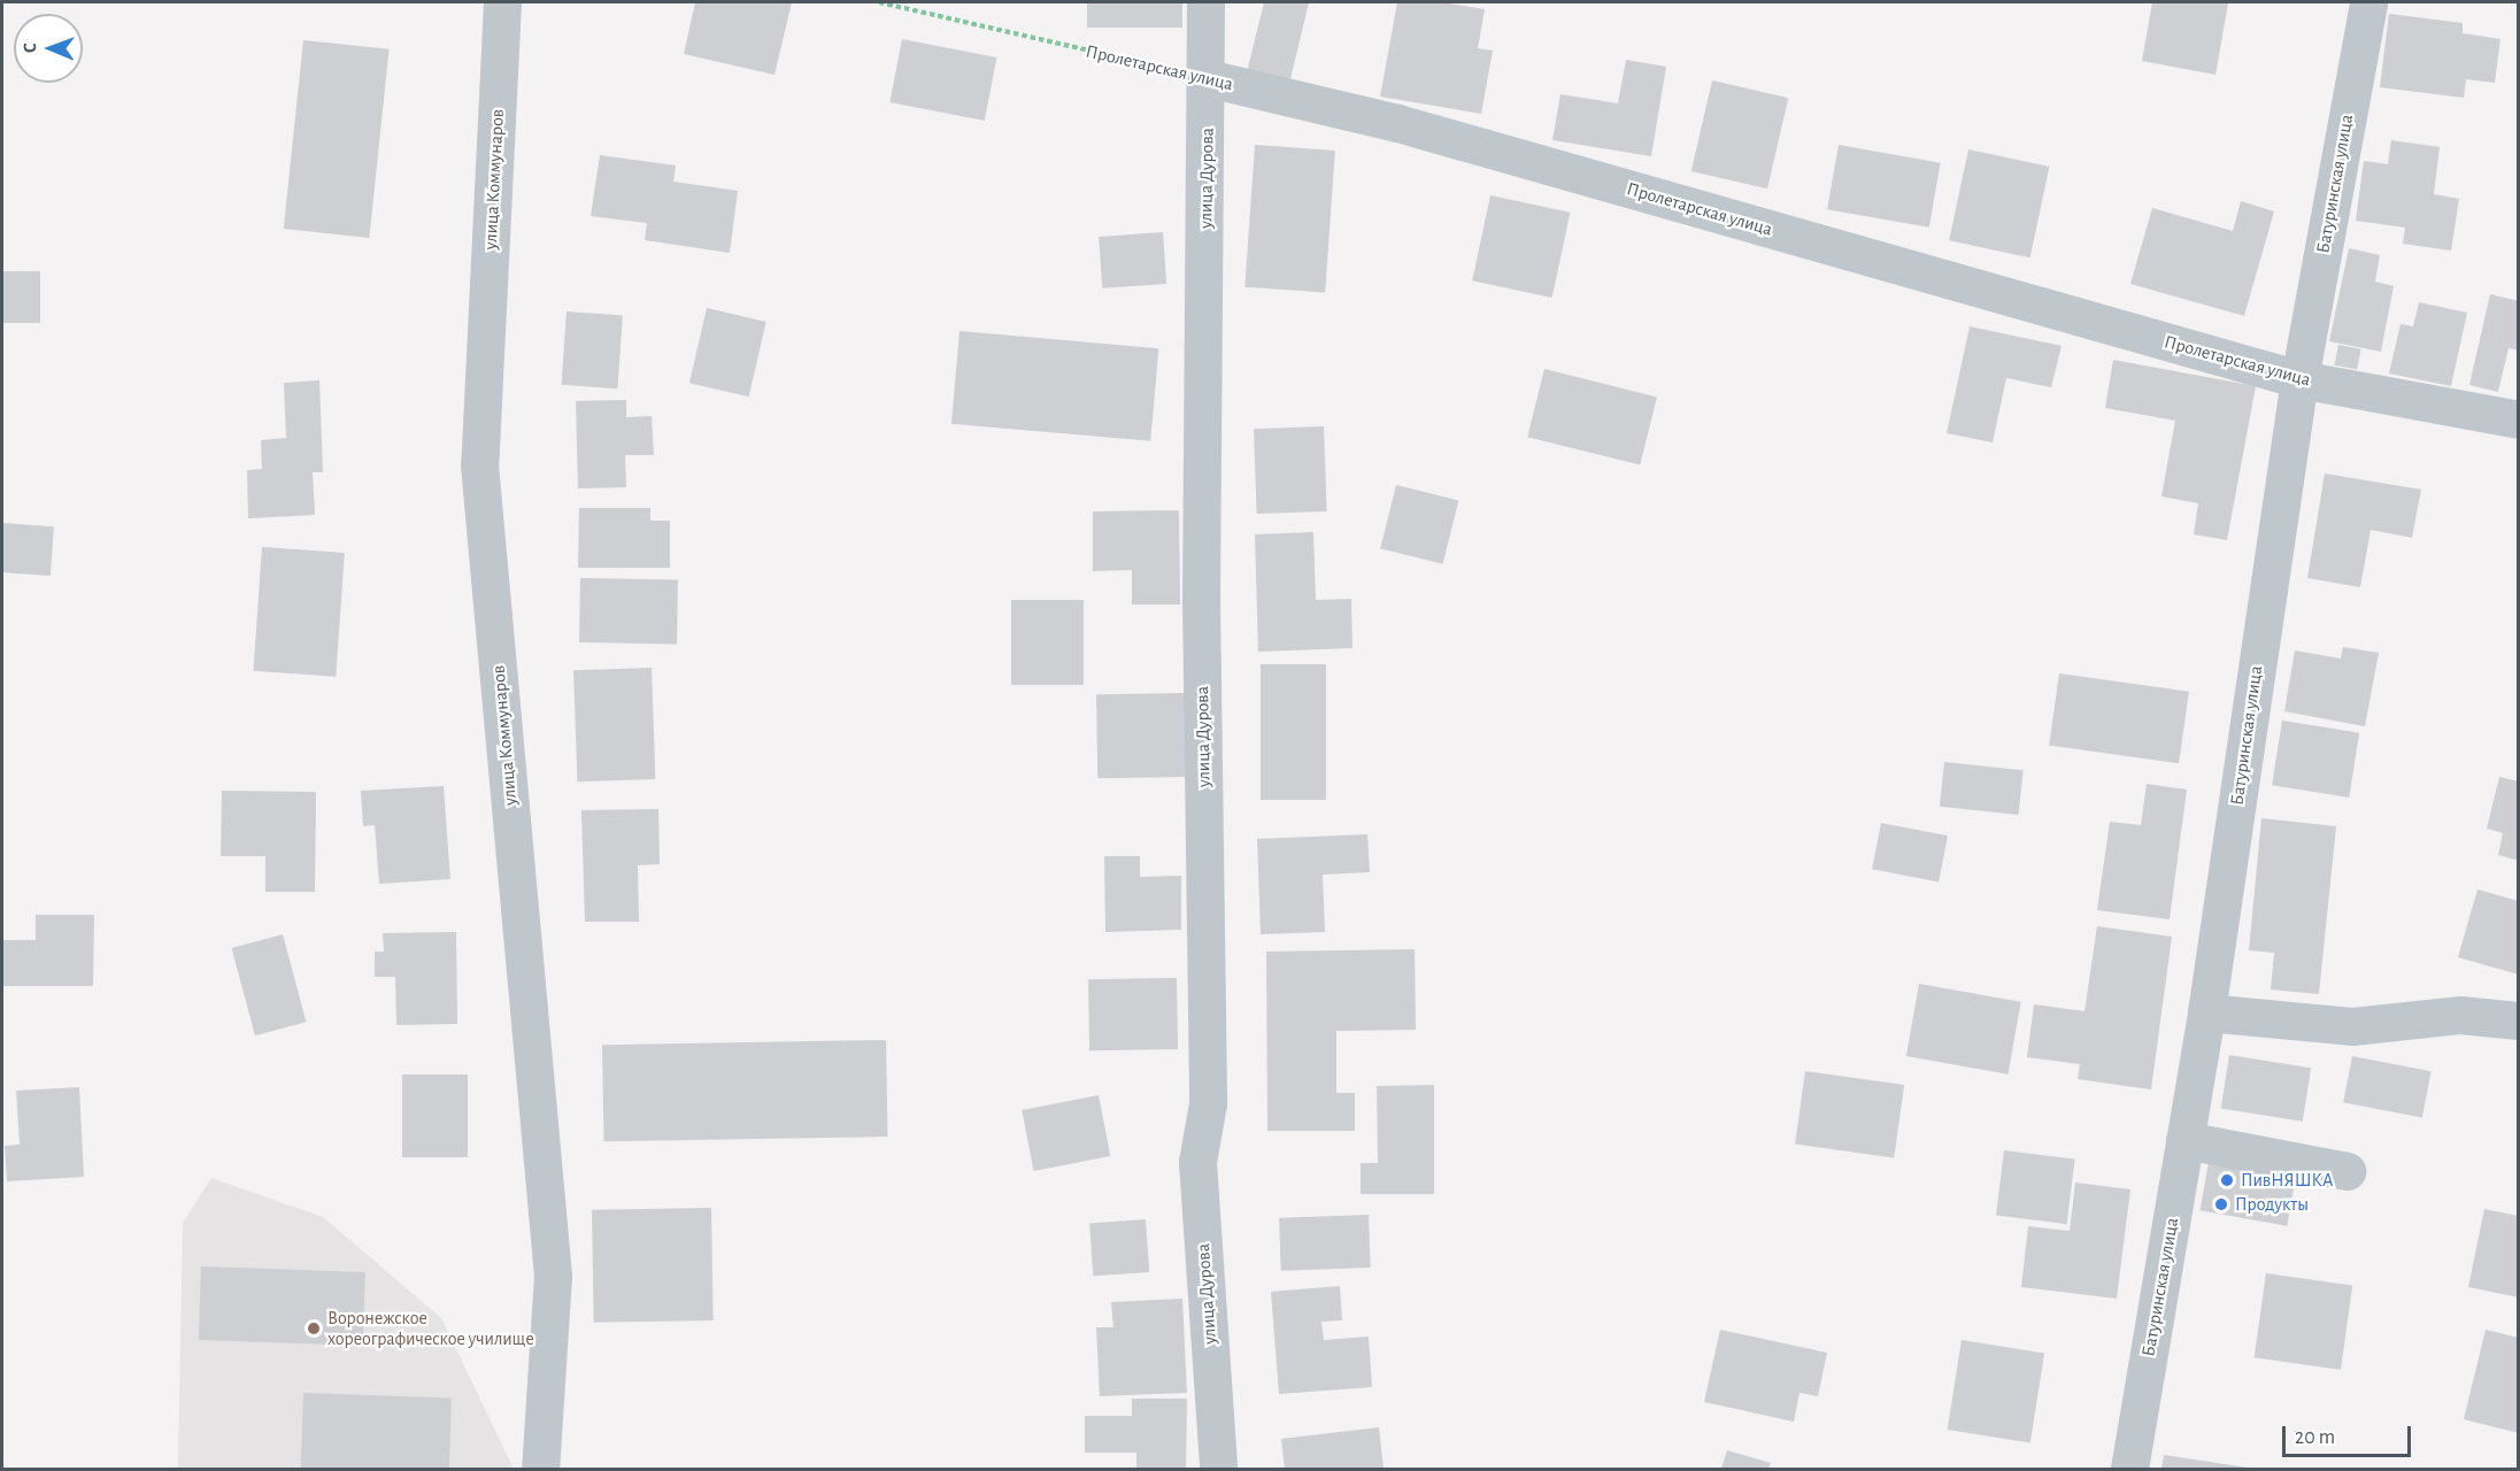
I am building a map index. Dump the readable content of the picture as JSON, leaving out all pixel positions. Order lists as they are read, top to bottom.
{
  "streets": {
    "street": [
      "Пролетарская улица",
      "улица Дурова",
      "улица Коммунаров",
      "Батуринская улица"
    ]
  },
  "crossings": [
    ["Пролетарская улица", "улица Дурова"],
    ["Пролетарская улица", "Батуринская улица"]
  ],
  "places": ["ПивНЯШКА", "Продукты", "Воронежское хореографическое училище"],
  "scale_bar": "20 m",
  "north": "left"
}
